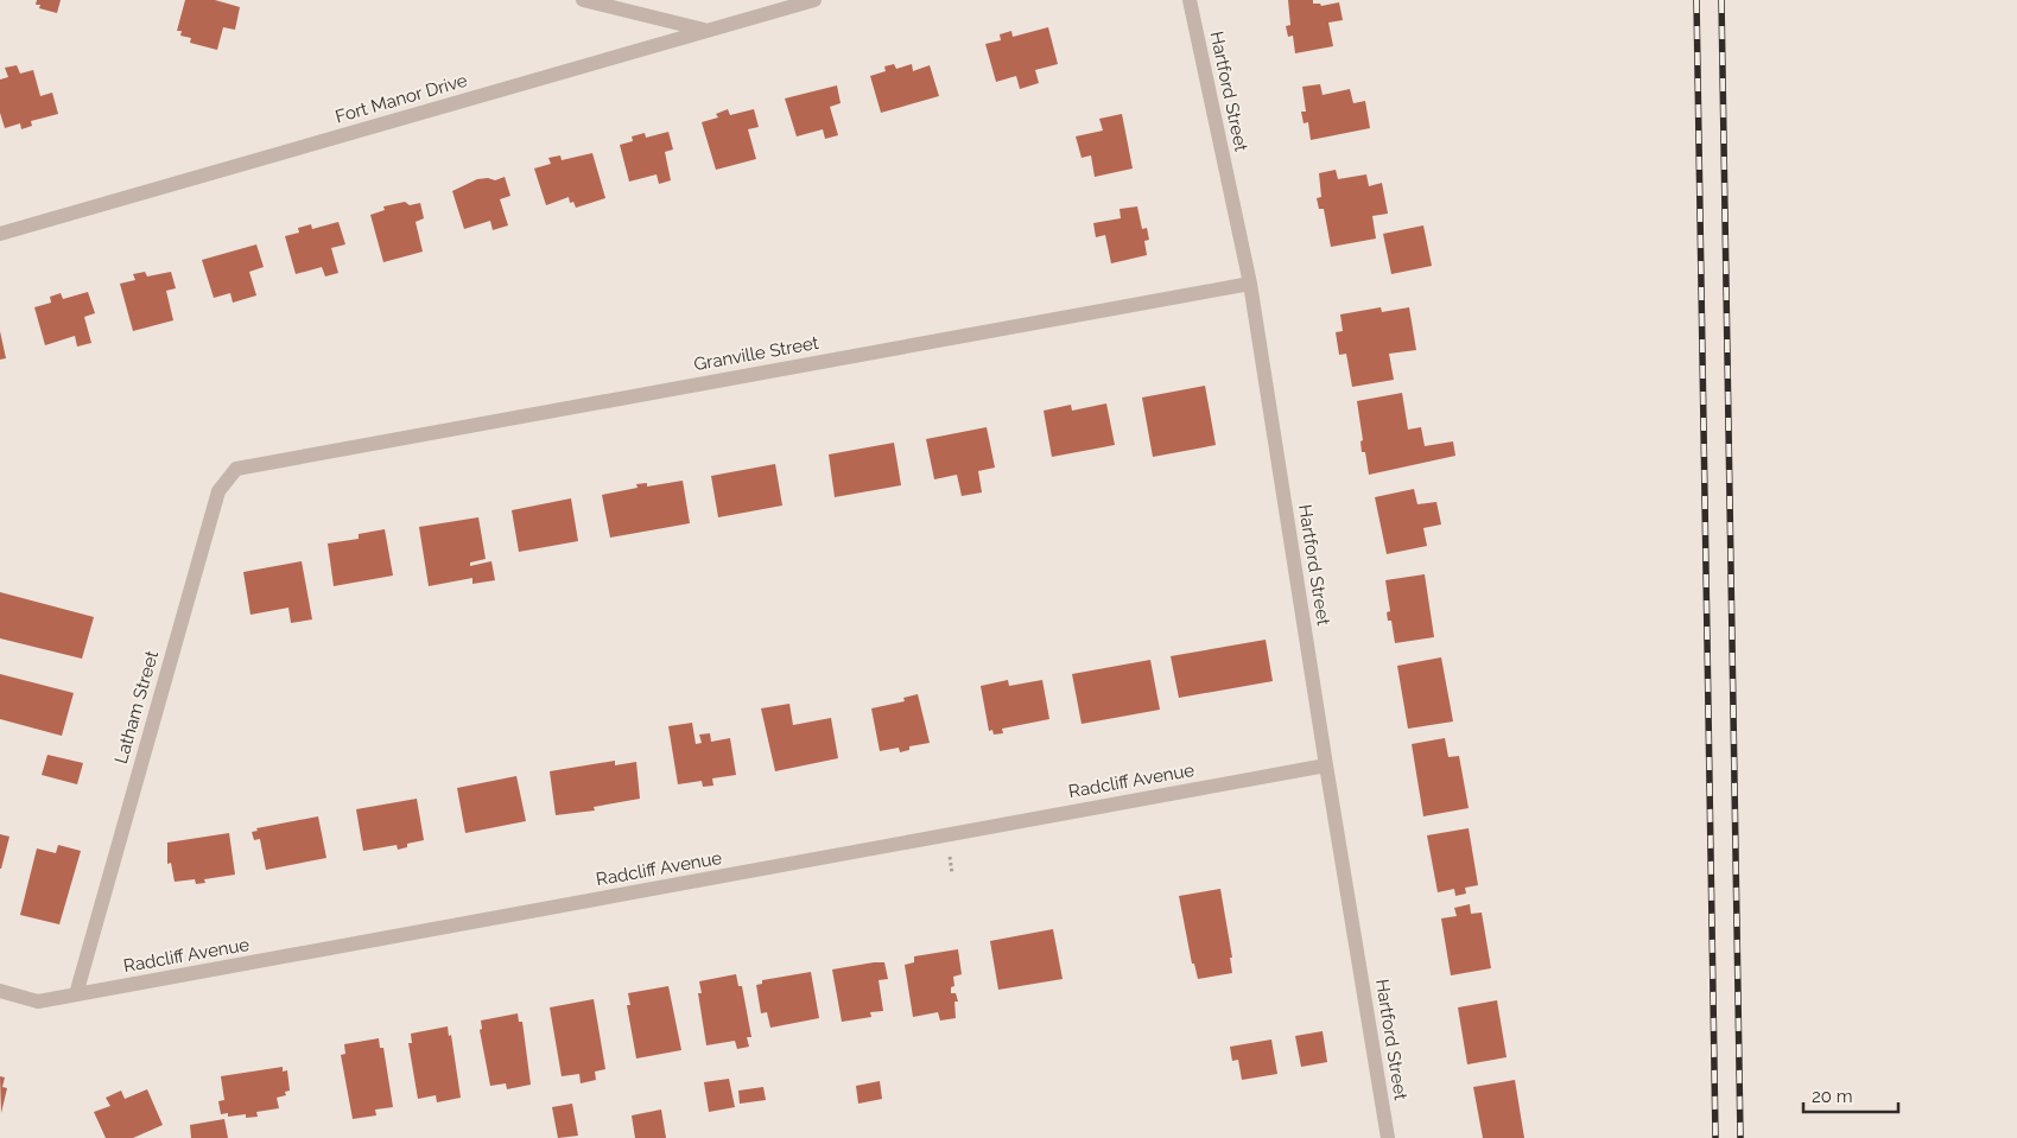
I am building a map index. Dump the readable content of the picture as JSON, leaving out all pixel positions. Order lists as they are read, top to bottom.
{
  "streets": {
    "street": [
      "Hartford Street",
      "Fort Manor Drive",
      "Granville Street",
      "Latham Street",
      "Radcliff Avenue"
    ]
  },
  "crossings": [
    ["Hartford Street", "Granville Street"],
    ["Hartford Street", "Radcliff Avenue"],
    ["Granville Street", "Latham Street"],
    ["Latham Street", "Radcliff Avenue"]
  ],
  "scale_bar": "20 m"
}
